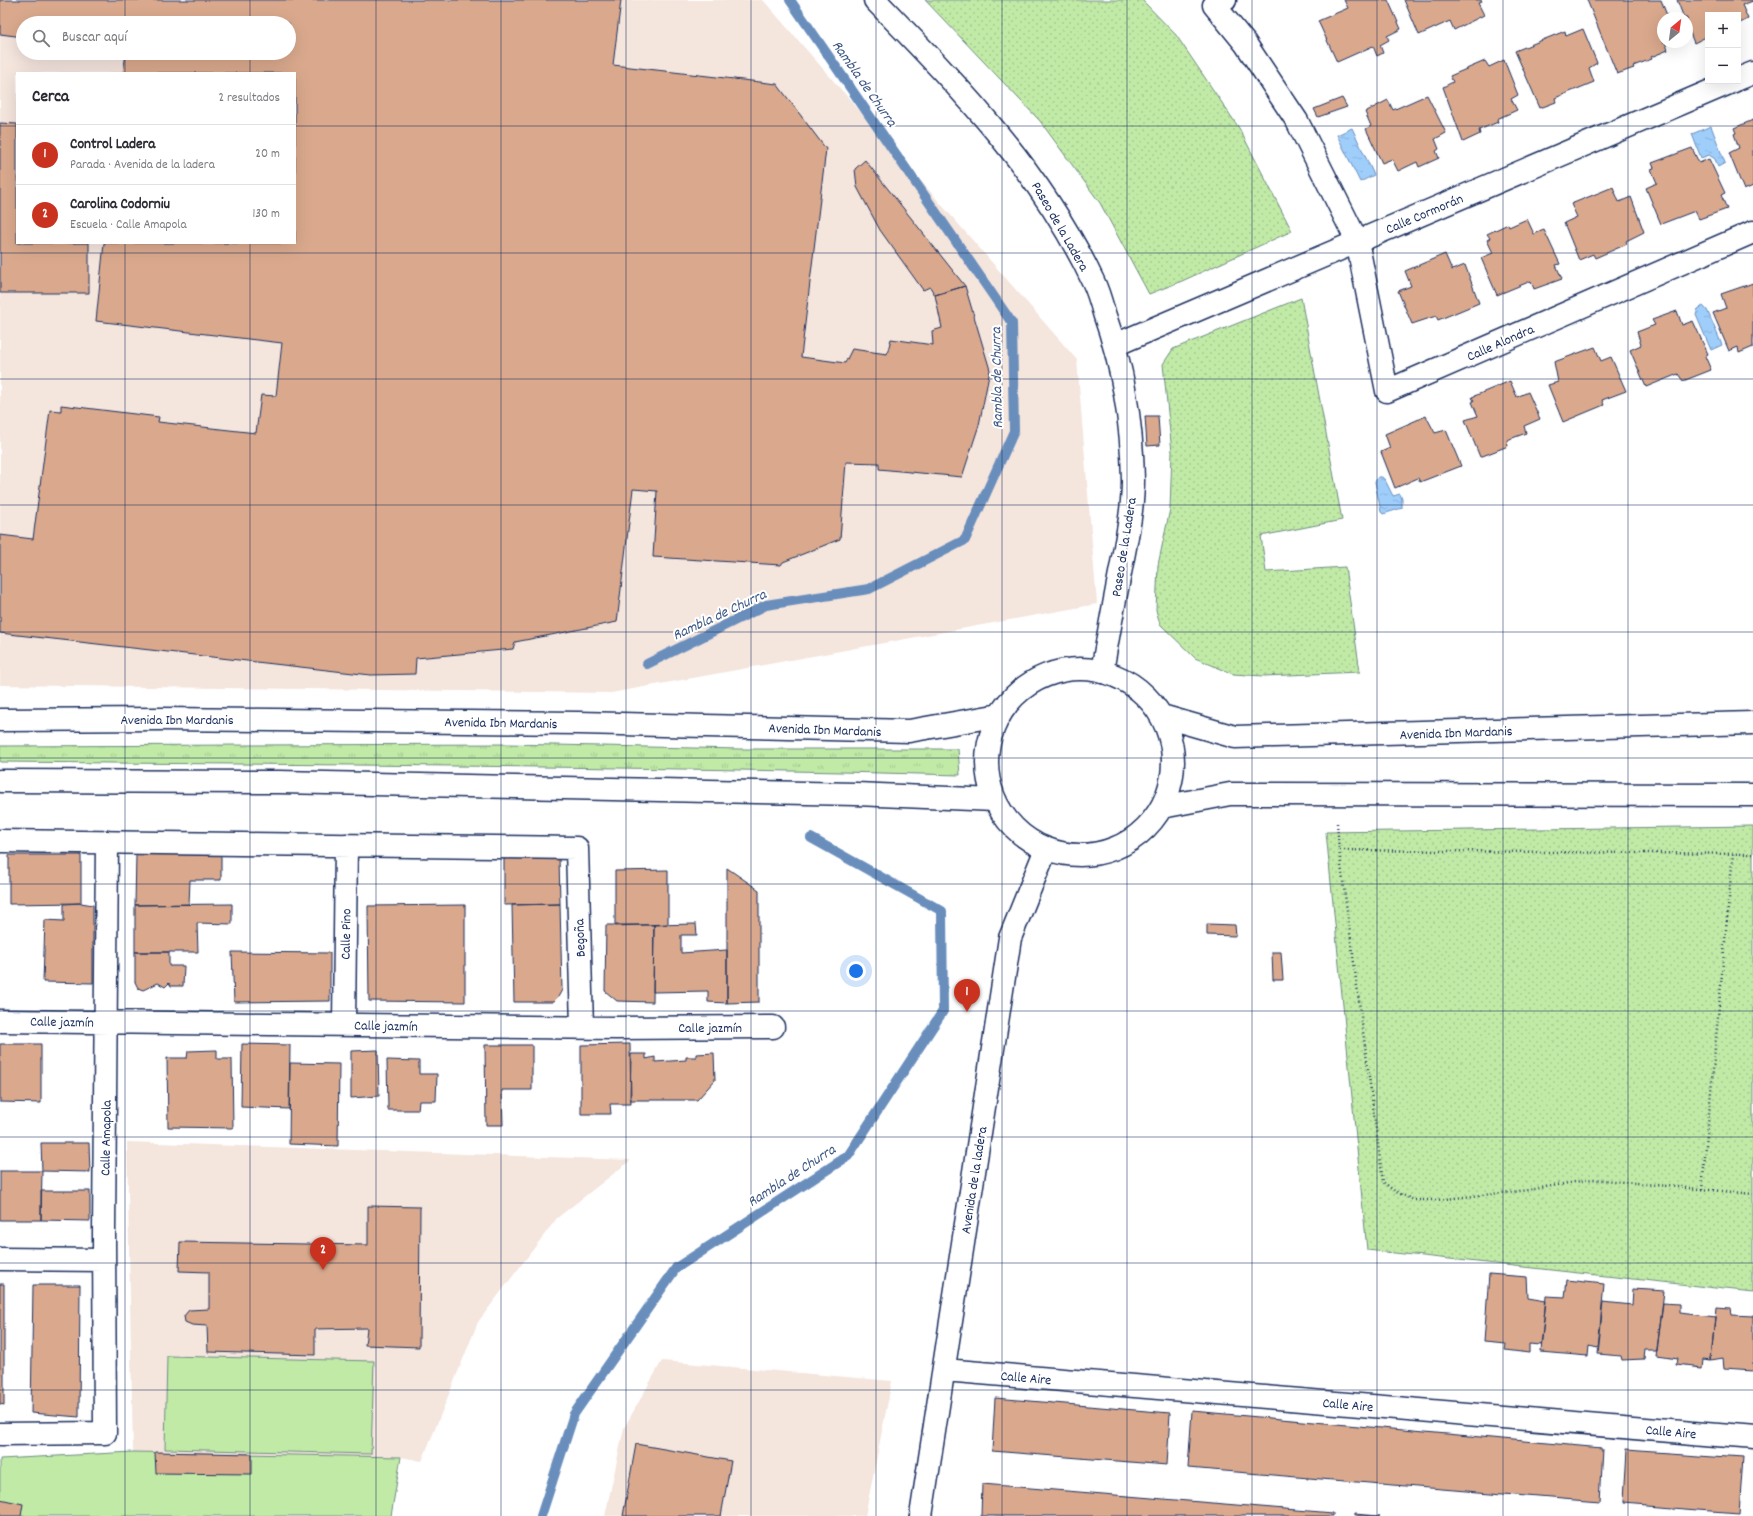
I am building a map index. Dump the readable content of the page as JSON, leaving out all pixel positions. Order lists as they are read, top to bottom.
{
  "streets": {
    "street": [
      "Calle Cormorán",
      "Paseo de la Ladera",
      "Calle Alondra",
      "Avenida Ibn Mardanis",
      "Calle Pino",
      "Begoña",
      "Calle jazmín",
      "Calle Amapola",
      "Avenida de la ladera",
      "Calle Aire"
    ]
  },
  "crossings": [
    ["Calle Cormorán", "Paseo de la Ladera"],
    ["Calle Cormorán", "Calle Alondra"],
    ["Calle Pino", "Begoña"],
    ["Calle Pino", "Calle jazmín"],
    ["Begoña", "Calle jazmín"],
    ["Calle jazmín", "Calle Amapola"],
    ["Avenida de la ladera", "Calle Aire"]
  ],
  "water": ["Rambla de Churra"],
  "north": "top right",
  "page": {
    "map_buttons": ["+", "−"],
    "search": "Buscar aquí",
    "heading": ["Cerca", "2 resultados"],
    "list": [
      {
        "mark": "1",
        "name": "Control Ladera",
        "note": "Parada · Avenida de la ladera",
        "value": "20 m"
      },
      {
        "mark": "2",
        "name": "Carolina Codorniu",
        "note": "Escuela · Calle Amapola",
        "value": "130 m"
      }
    ],
    "pins": ["1", "2"]
  }
}
